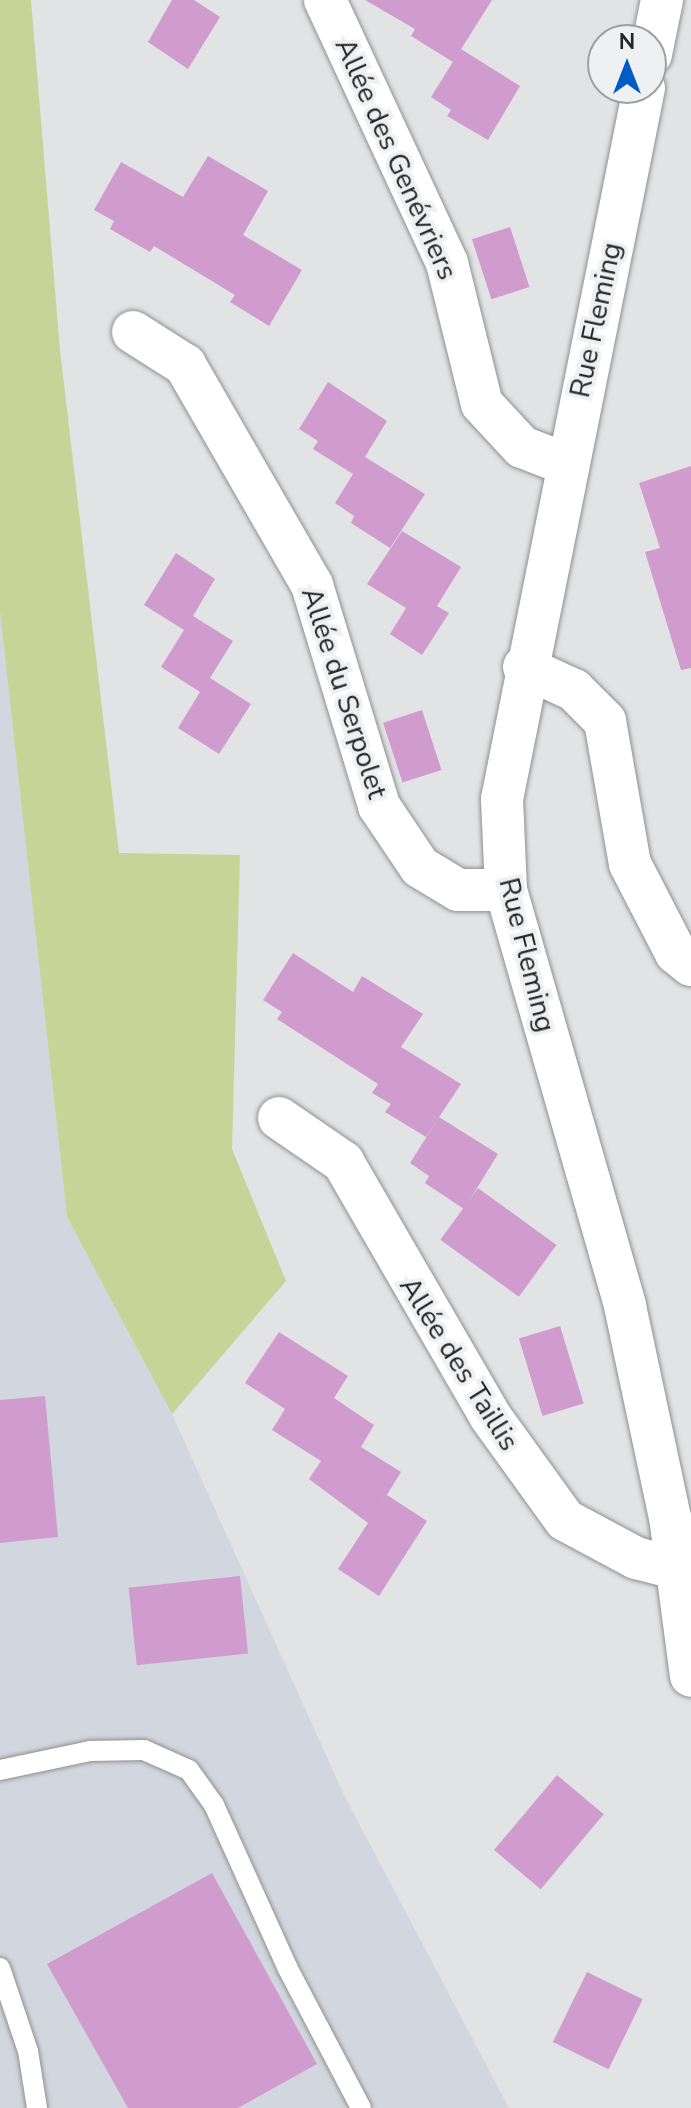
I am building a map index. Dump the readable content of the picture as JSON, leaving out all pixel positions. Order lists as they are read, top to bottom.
{
  "streets": {
    "street": [
      "Allée des Genévriers",
      "Rue Fleming",
      "Allée du Serpolet",
      "Allée des Taillis"
    ]
  },
  "crossings": [
    ["Allée des Genévriers", "Rue Fleming"],
    ["Rue Fleming", "Allée du Serpolet"],
    ["Rue Fleming", "Allée des Taillis"]
  ],
  "north": "top"
}
